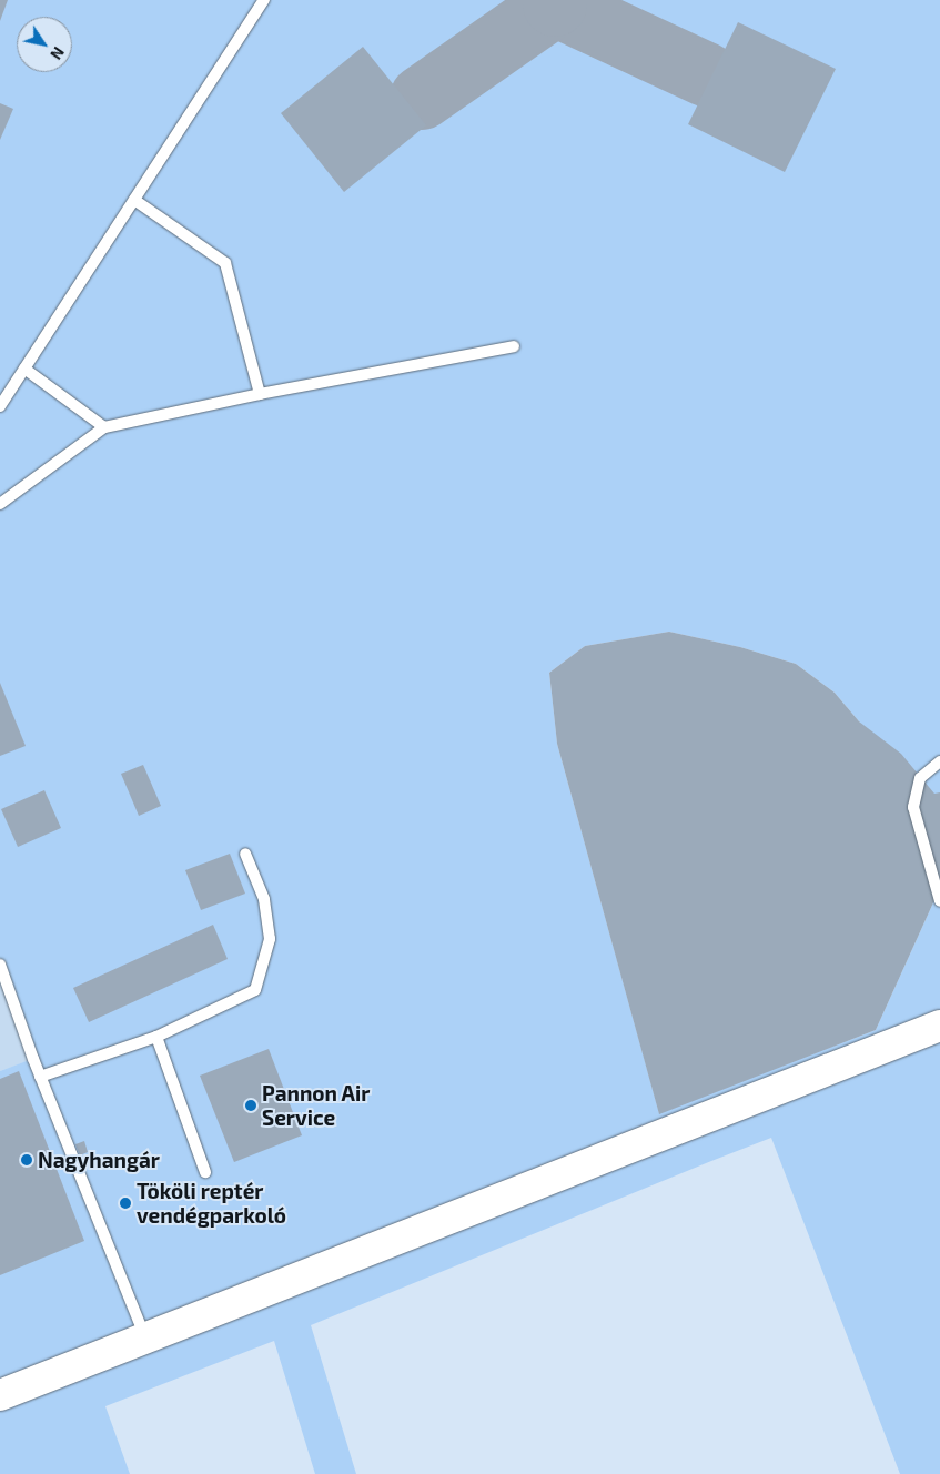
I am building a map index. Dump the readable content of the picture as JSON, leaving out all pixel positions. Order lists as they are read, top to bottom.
{
  "places": ["Pannon Air Service", "Nagyhangár", "Tököli reptér vendégparkoló"],
  "north": "bottom right"
}
